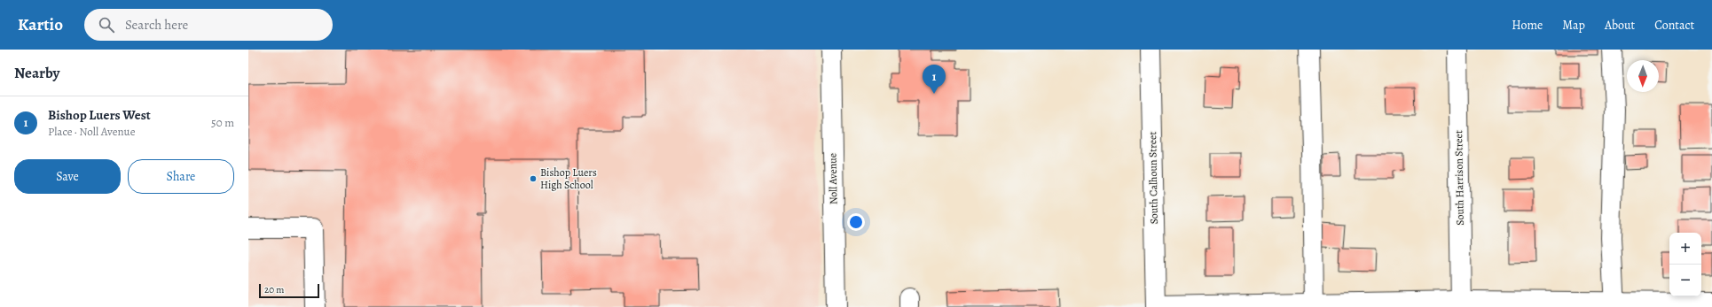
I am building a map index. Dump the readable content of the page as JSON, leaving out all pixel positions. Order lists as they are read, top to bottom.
{
  "streets": {
    "street": ["South Calhoun Street", "South Harrison Street", "Noll Avenue"]
  },
  "places": ["Bishop Luers High School"],
  "scale_bar": "20 m",
  "north": "bottom",
  "page": {
    "header": "Kartio",
    "search": "Search here",
    "nav": [
      "Home",
      "Map",
      "About",
      "Contact"
    ],
    "heading": "Nearby",
    "pins": "1",
    "list": [
      {
        "mark": "1",
        "name": "Bishop Luers West",
        "note": "Place · Noll Avenue",
        "value": "50 m"
      }
    ],
    "buttons": ["Save", "Share"],
    "map_buttons": ["+", "−"],
    "scale": "20 m"
  }
}
